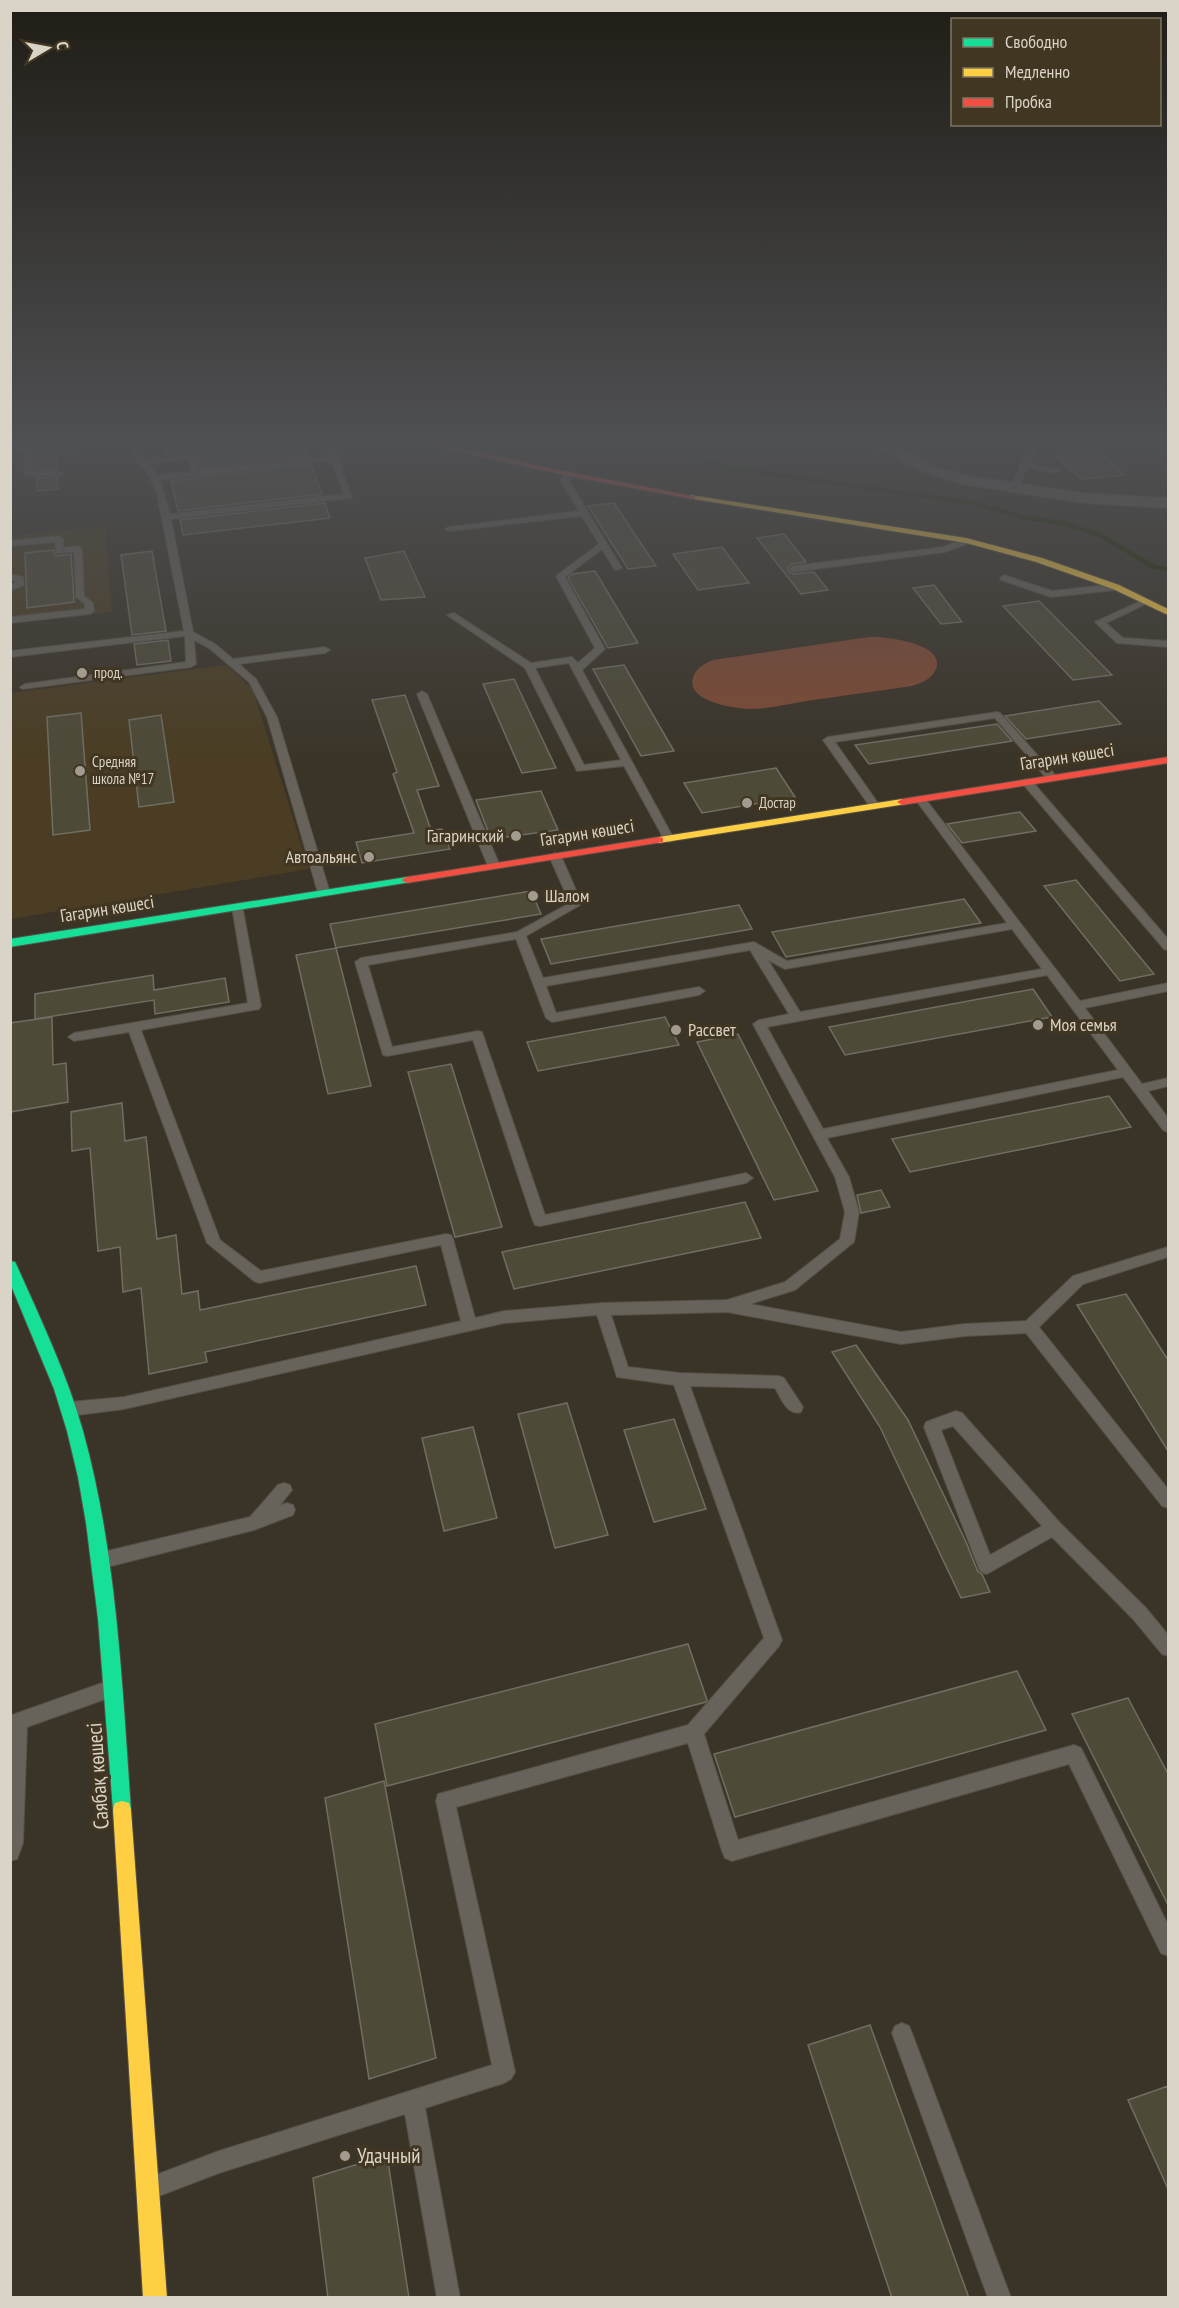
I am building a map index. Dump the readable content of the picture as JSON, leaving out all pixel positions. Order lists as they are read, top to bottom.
{
  "streets": {
    "street": ["Гагарин көшесі", "Саябақ көшесі"]
  },
  "places": [
    "прод.",
    "Средняя школа №17",
    "Достар",
    "Гагаринский",
    "Автоальянс",
    "Шалом",
    "Моя семья",
    "Рассвет",
    "Удачный"
  ],
  "legend": ["Свободно", "Медленно", "Пробка"],
  "north": "right"
}
